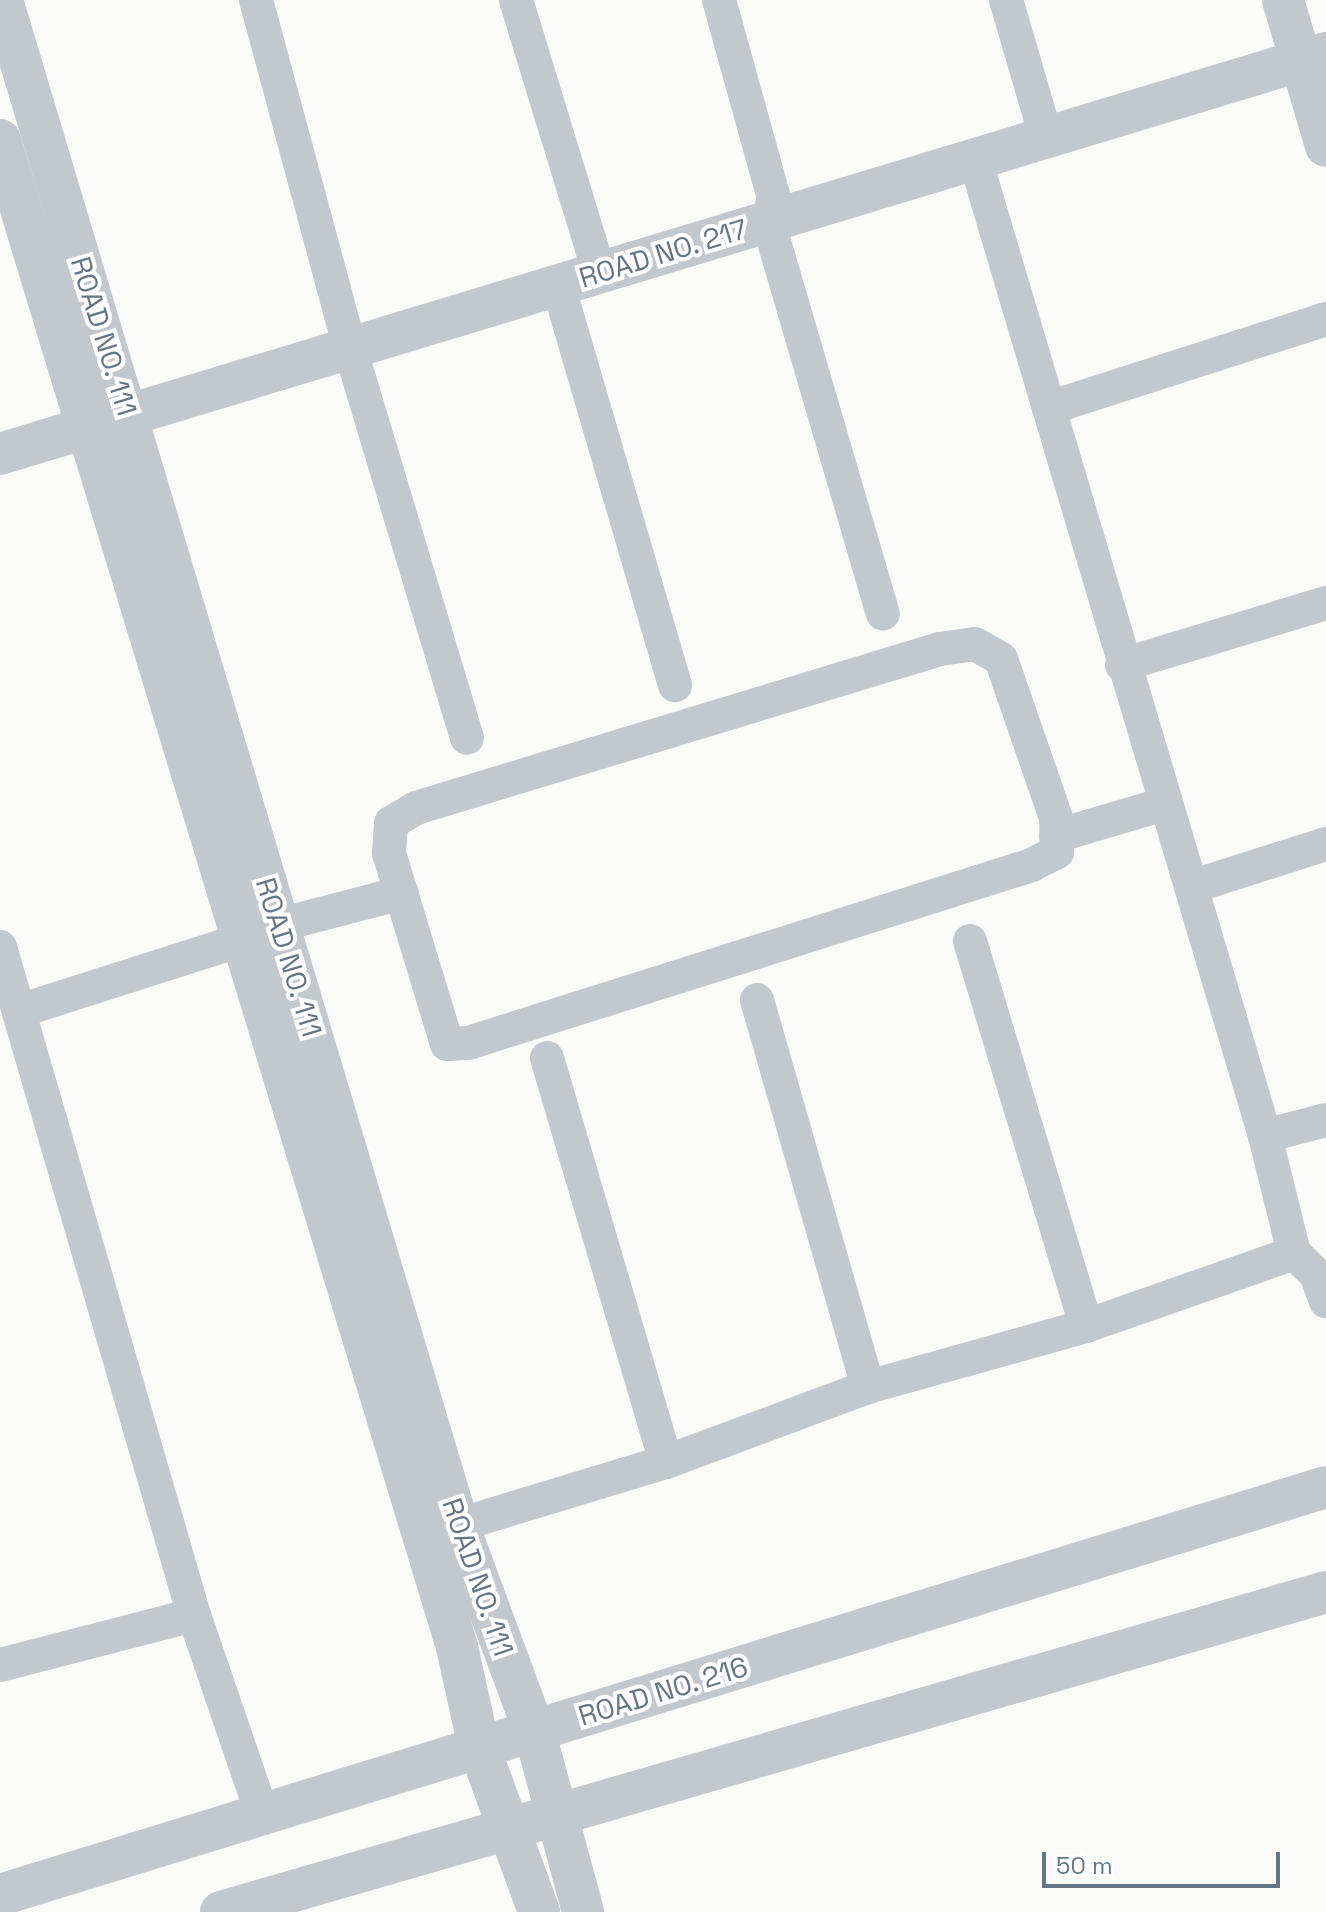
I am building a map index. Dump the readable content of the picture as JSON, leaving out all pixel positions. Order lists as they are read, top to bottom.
{
  "streets": {
    "street": ["ROAD NO. 217", "ROAD NO. 111", "ROAD NO. 216"]
  },
  "crossings": [
    ["ROAD NO. 217", "ROAD NO. 111"],
    ["ROAD NO. 111", "ROAD NO. 216"]
  ],
  "scale_bar": "50 m"
}
